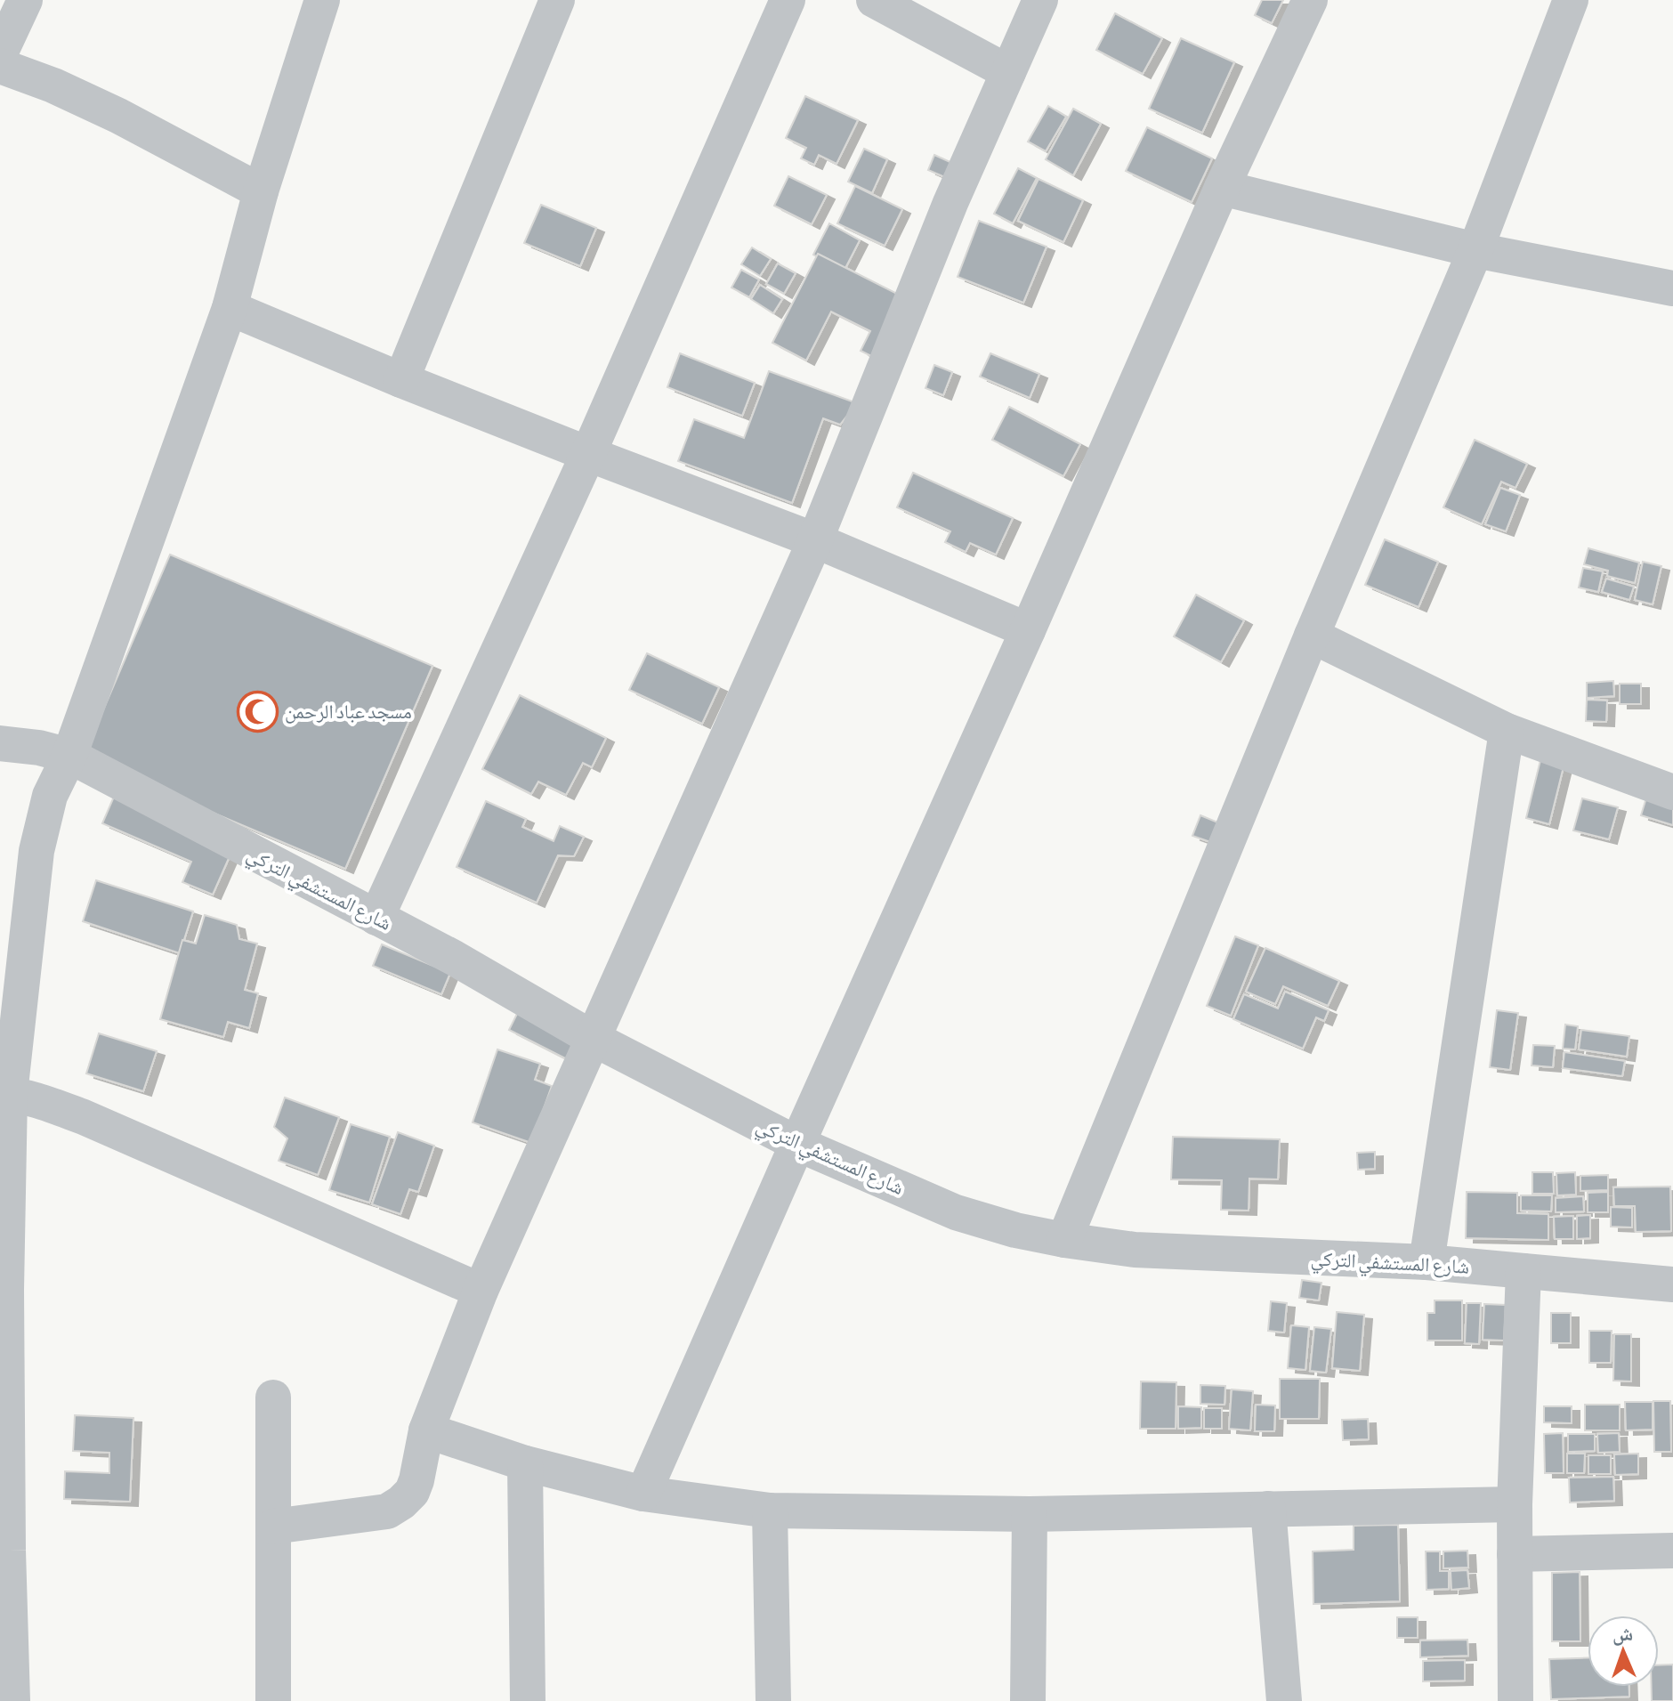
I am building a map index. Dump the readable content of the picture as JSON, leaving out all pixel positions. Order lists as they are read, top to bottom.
{
  "streets": {
    "street": ["شارع المستشفي التركي"]
  },
  "places": {
    "mosque": ["مسجد عباد الرحمن"]
  },
  "north": "top"
}
